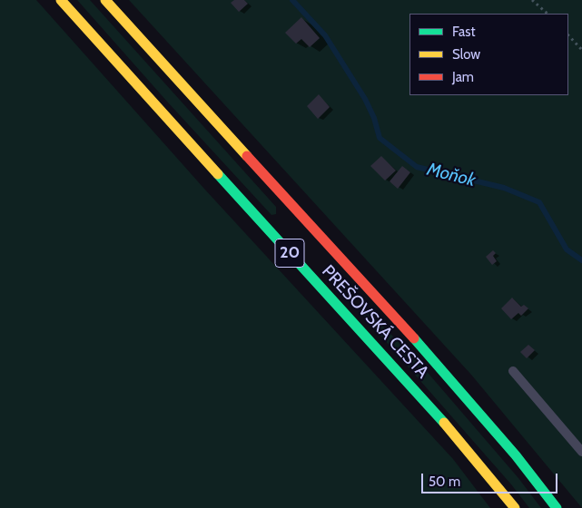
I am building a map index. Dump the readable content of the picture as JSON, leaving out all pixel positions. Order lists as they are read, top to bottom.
{
  "streets": {
    "highway": ["20", "PREŠOVSKÁ CESTA"]
  },
  "water": ["Moňok"],
  "legend": ["Fast", "Slow", "Jam"],
  "scale_bar": "50 m"
}
